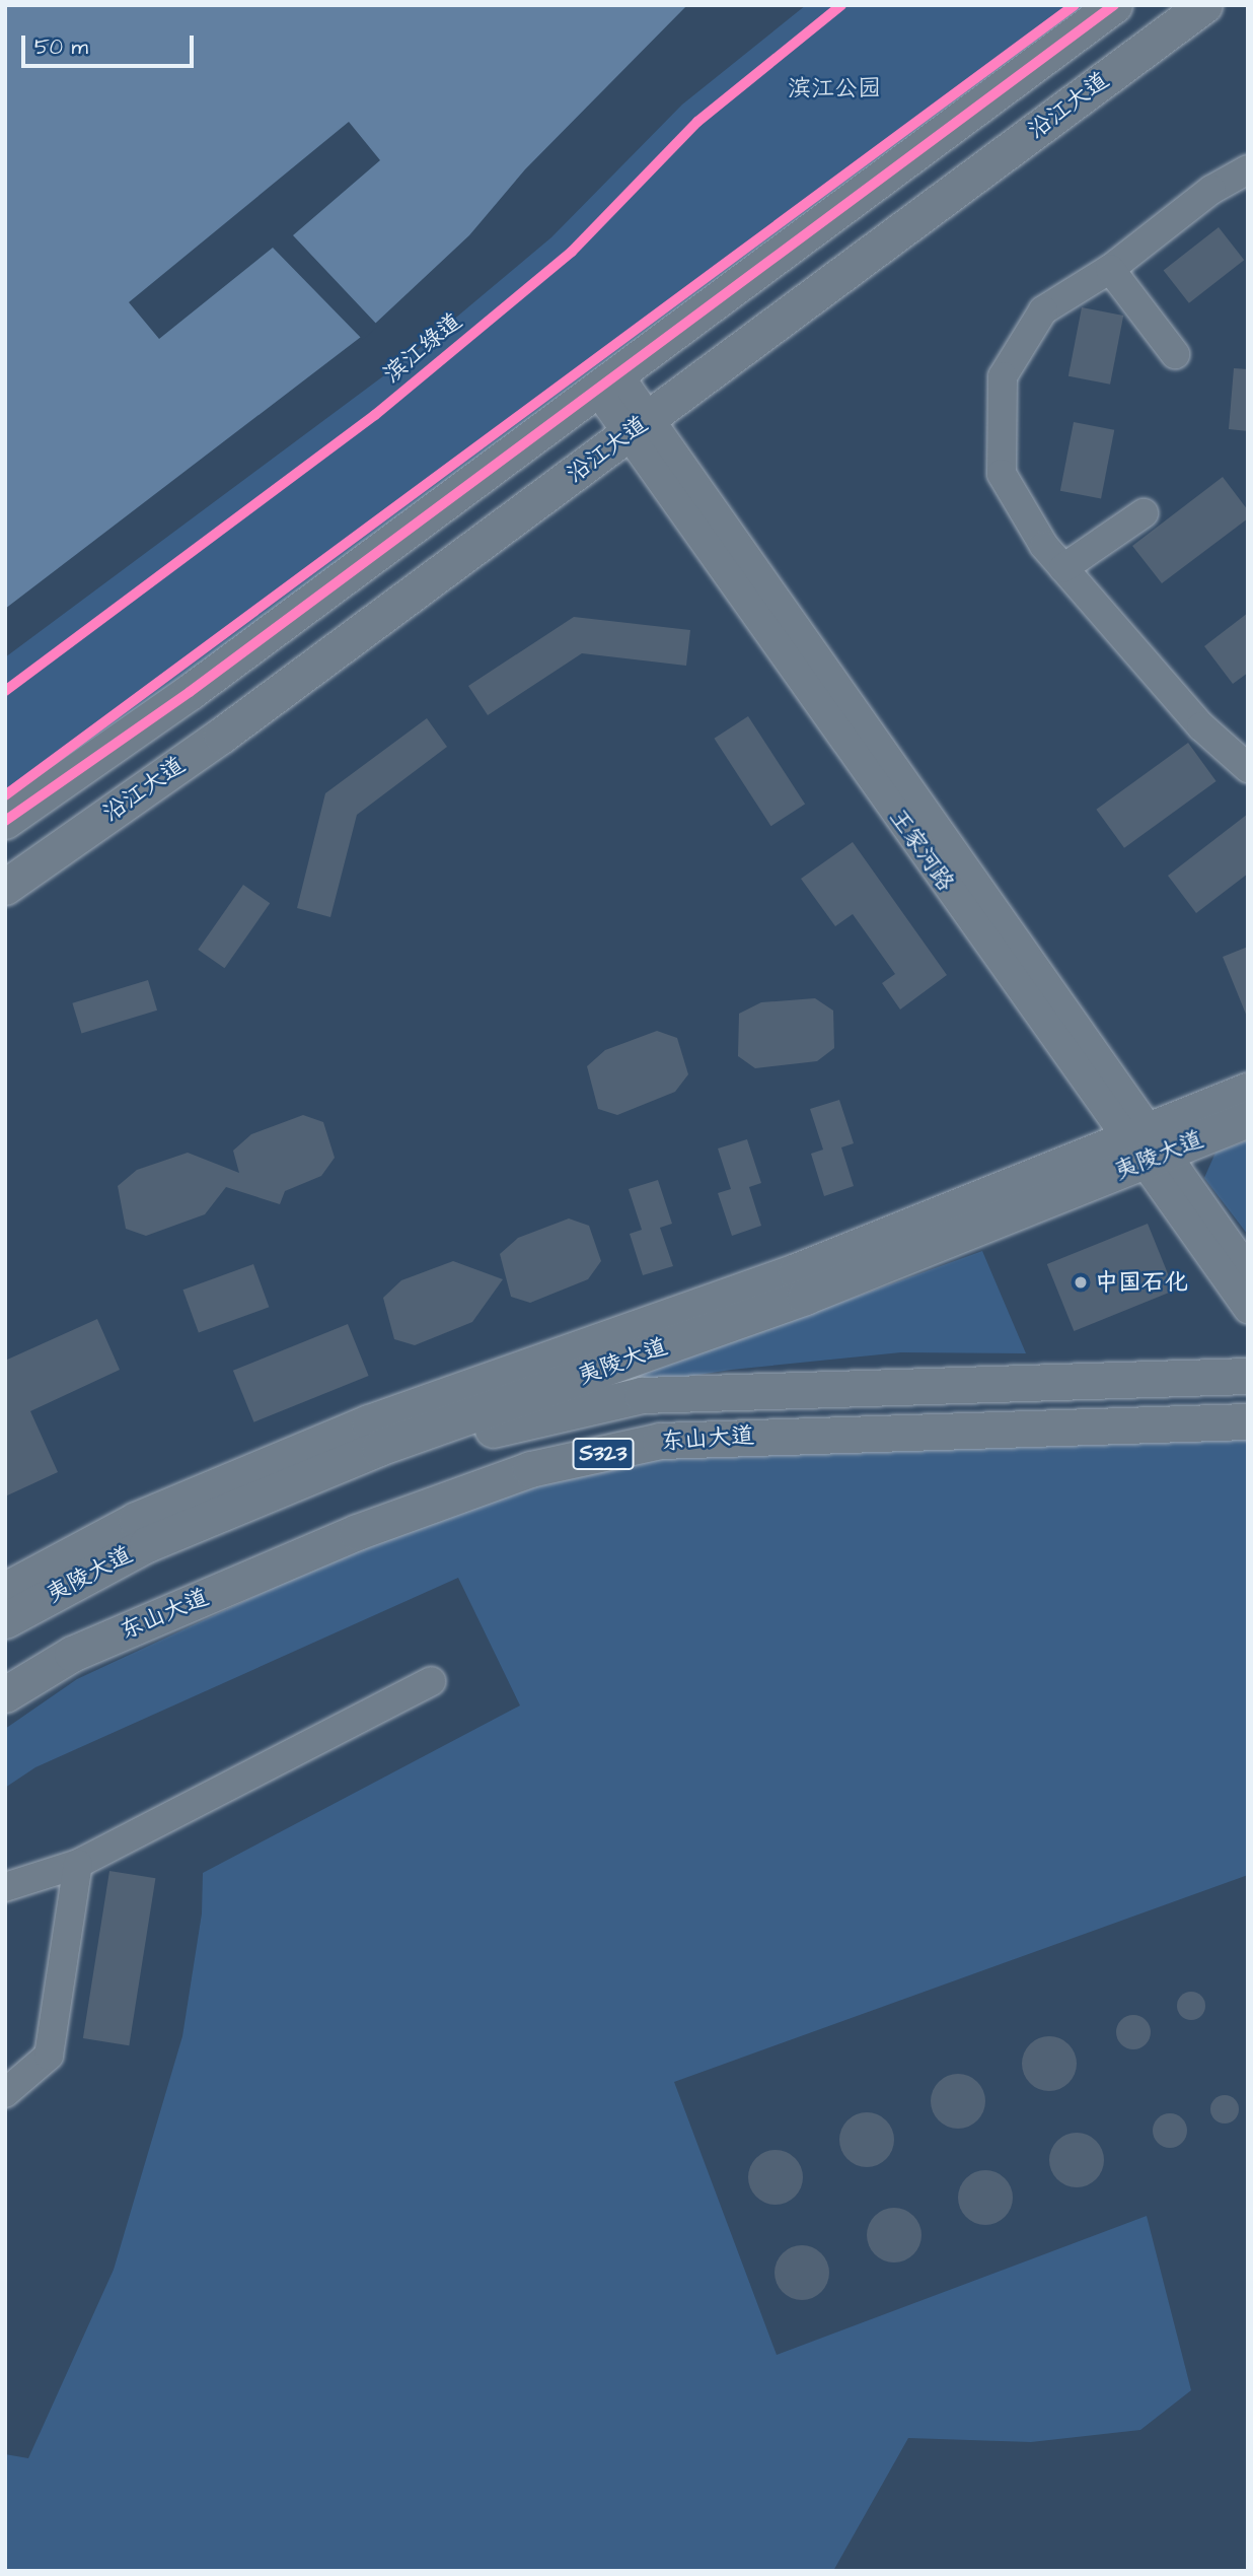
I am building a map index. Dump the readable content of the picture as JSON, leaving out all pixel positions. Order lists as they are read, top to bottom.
{
  "streets": {
    "main road": [
      "沿江大道",
      "夷陵大道",
      "东山大道",
      "S323"
    ],
    "street": ["王家河路"],
    "cycle path": ["滨江绿道"]
  },
  "crossings": [
    ["沿江大道", "王家河路"],
    ["王家河路", "夷陵大道"]
  ],
  "parks": ["滨江公园"],
  "places": ["中国石化"],
  "scale_bar": "50 m"
}
